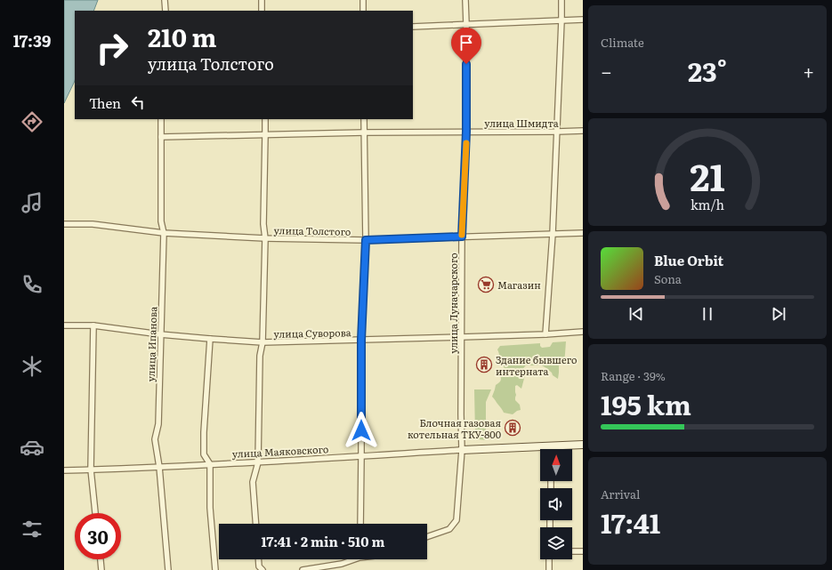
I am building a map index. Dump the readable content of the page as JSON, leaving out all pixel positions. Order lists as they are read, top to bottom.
{
  "streets": {
    "street": [
      "улица Шмидта",
      "улица Толстого",
      "улица Луначарского",
      "улица Суворова",
      "улица Ипанова",
      "улица Маяковского"
    ]
  },
  "crossings": [
    ["улица Шмидта", "улица Луначарского"],
    ["улица Шмидта", "улица Ипанова"],
    ["улица Толстого", "улица Луначарского"],
    ["улица Толстого", "улица Ипанова"],
    ["улица Луначарского", "улица Суворова"],
    ["улица Луначарского", "улица Маяковского"],
    ["улица Суворова", "улица Ипанова"],
    ["улица Ипанова", "улица Маяковского"]
  ],
  "places": {
    "supermarket": ["Магазин"],
    "building": ["Здание бывшего интерната", "Блочная газовая котельная ТКУ-800"]
  },
  "north": "top",
  "page": {
    "tabs": "17:39",
    "tile": [
      "Climate",
      ["Range · 39%", "195 km"],
      ["Arrival", "17:41"]
    ],
    "turn": ["210 m", "улица Толстого"],
    "heat": ["−", "23°", "+"],
    "then": "Then",
    "song": ["Blue Orbit", "Sona"],
    "limit": "30",
    "trip": "17:41 · 2 min · 510 m",
    "gauge": ["21", "km/h"]
  }
}
